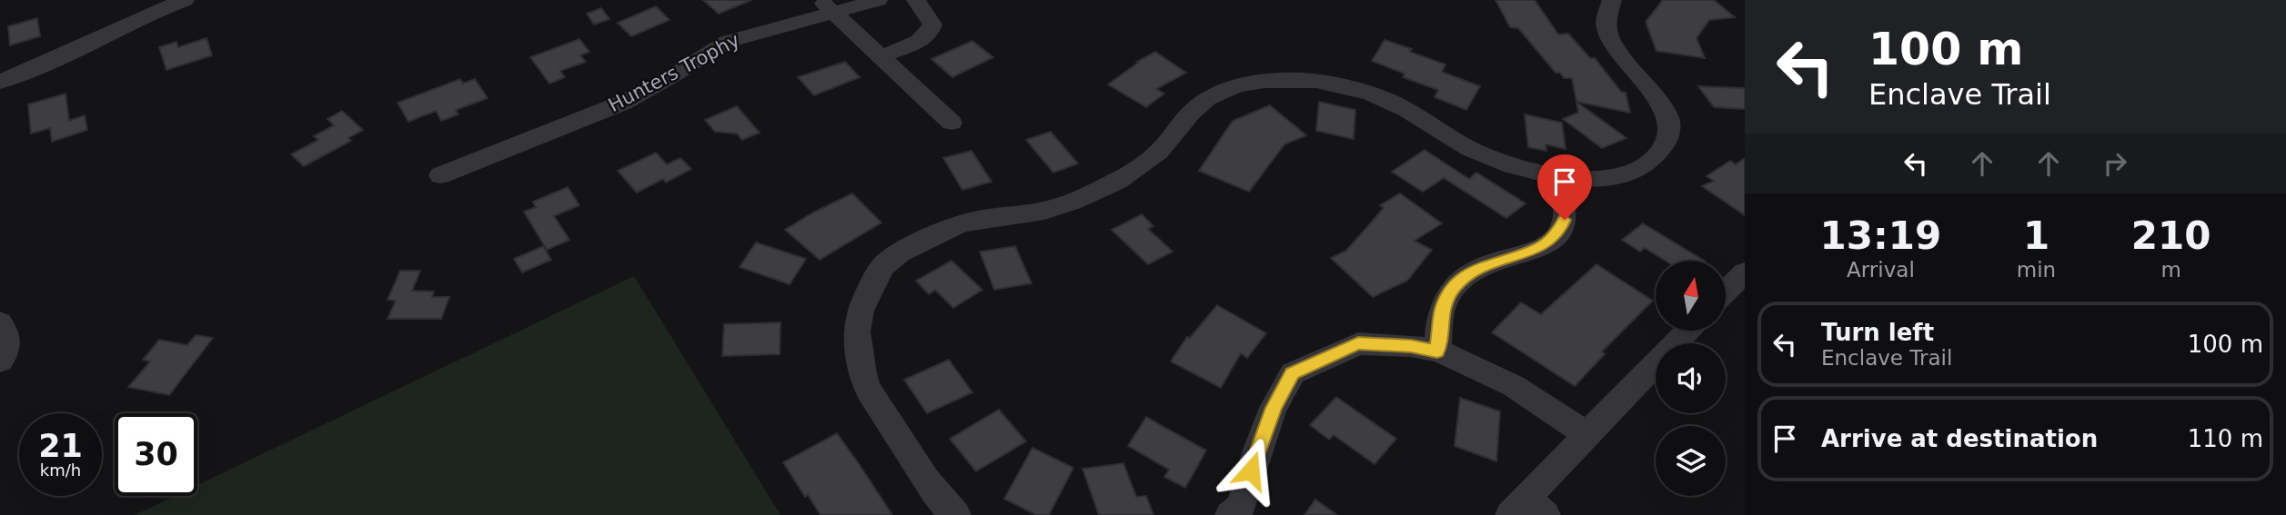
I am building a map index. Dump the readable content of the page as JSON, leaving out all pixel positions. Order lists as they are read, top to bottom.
{
  "streets": {
    "street": ["Hunters Trophy"]
  },
  "north": "top",
  "page": {
    "turn": ["100 m", "Enclave Trail"],
    "eta": [
      "13:19",
      "Arrival",
      "1",
      "min",
      "210",
      "m"
    ],
    "list": [
      {
        "name": "Turn left",
        "note": "Enclave Trail",
        "value": "100 m"
      },
      {
        "name": "Arrive at destination",
        "value": "110 m"
      }
    ],
    "speed": "21 km/h",
    "limit": "30"
  }
}
